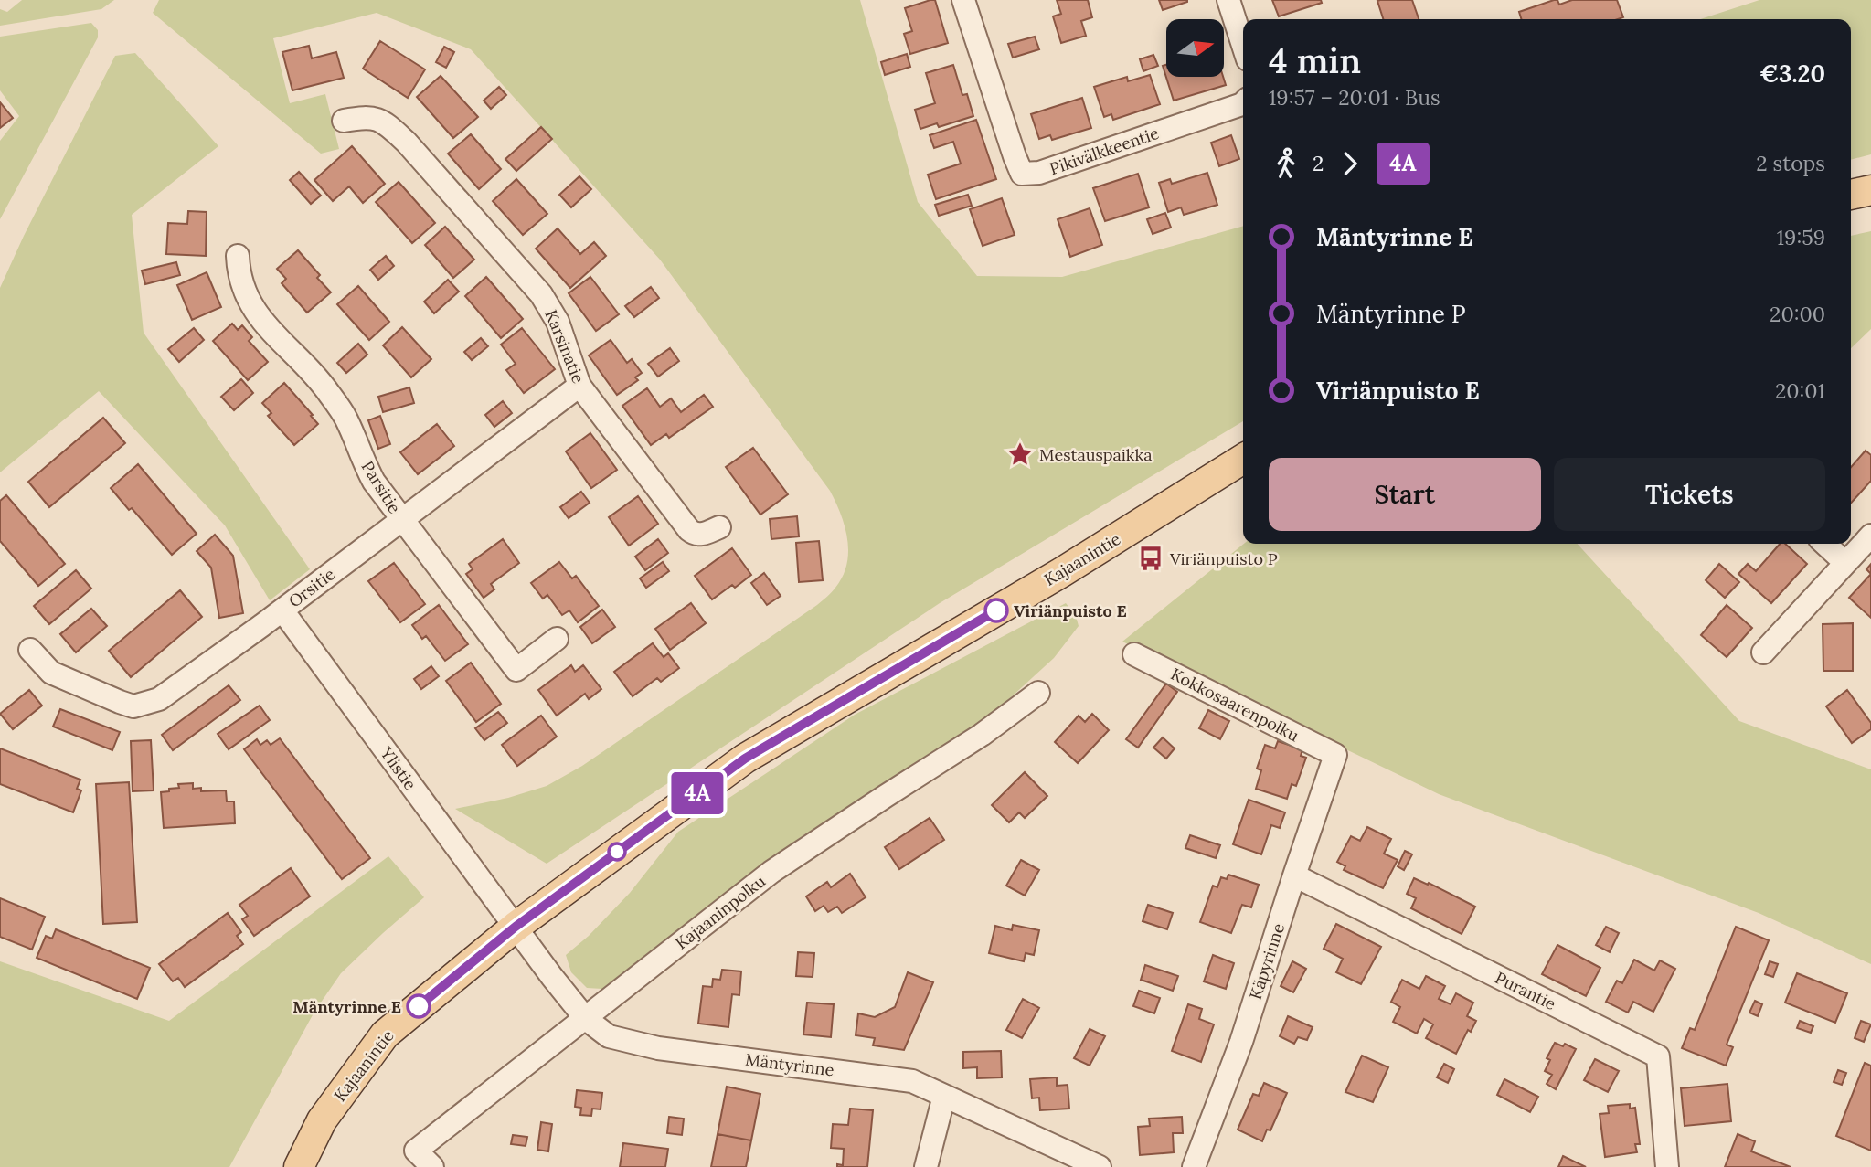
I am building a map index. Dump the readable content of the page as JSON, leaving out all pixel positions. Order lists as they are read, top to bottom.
{
  "streets": {
    "main road": ["Kajaanintie"],
    "street": [
      "Pikivälkkeentie",
      "Karsinatie",
      "Parsitie",
      "Orsitie",
      "Kokkosaarenpolku",
      "Ylistie",
      "Kajaaninpolku",
      "Käpyrinne",
      "Purantie",
      "Mäntyrinne"
    ]
  },
  "crossings": [
    ["Karsinatie", "Orsitie"],
    ["Parsitie", "Orsitie"],
    ["Kajaanintie", "Ylistie"],
    ["Kajaanintie", "Mäntyrinne"],
    ["Orsitie", "Ylistie"],
    ["Kokkosaarenpolku", "Käpyrinne"],
    ["Ylistie", "Mäntyrinne"],
    ["Kajaaninpolku", "Mäntyrinne"],
    ["Käpyrinne", "Purantie"]
  ],
  "places": {
    "place": ["Mestauspaikka"],
    "bus stop": ["Viriänpuisto P"],
    "other": ["Viriänpuisto E", "Mäntyrinne E"]
  },
  "lines": ["bus line 4A"],
  "north": "right",
  "page": {
    "on_map": "4A",
    "heading": ["4 min", "19:57 – 20:01 · Bus", "€3.20"],
    "legs": ["2", "4A", "2 stops"],
    "list": [
      {
        "name": "Mäntyrinne E",
        "value": "19:59"
      },
      {
        "name": "Mäntyrinne P",
        "value": "20:00"
      },
      {
        "name": "Viriänpuisto E",
        "value": "20:01"
      }
    ],
    "buttons": ["Start", "Tickets"]
  }
}
